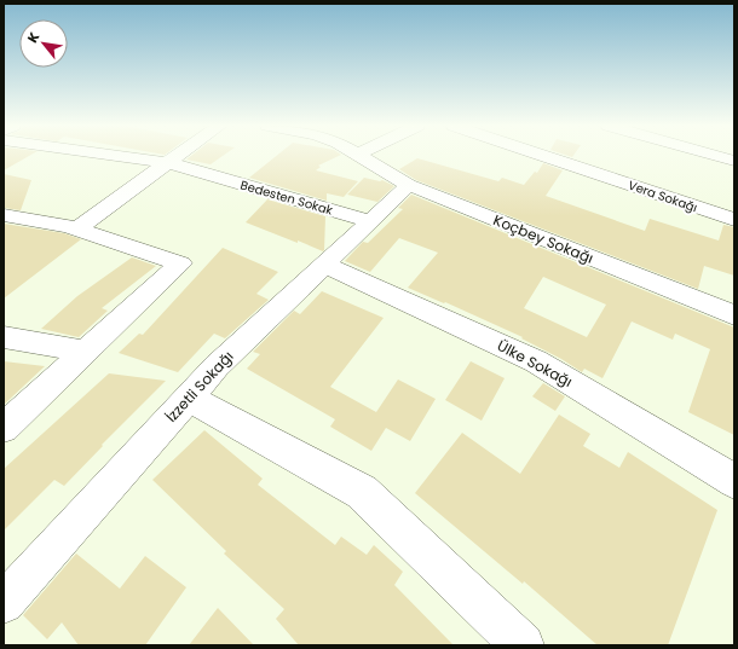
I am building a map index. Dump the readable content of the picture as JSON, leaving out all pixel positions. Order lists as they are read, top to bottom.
{
  "streets": {
    "street": [
      "Vera Sokağı",
      "Bedesten Sokak",
      "Koçbey Sokağı",
      "Ülke Sokağı",
      "İzzetli Sokağı"
    ]
  },
  "crossings": [
    ["Bedesten Sokak", "İzzetli Sokağı"],
    ["Koçbey Sokağı", "İzzetli Sokağı"],
    ["Ülke Sokağı", "İzzetli Sokağı"]
  ],
  "north": "top left"
}
